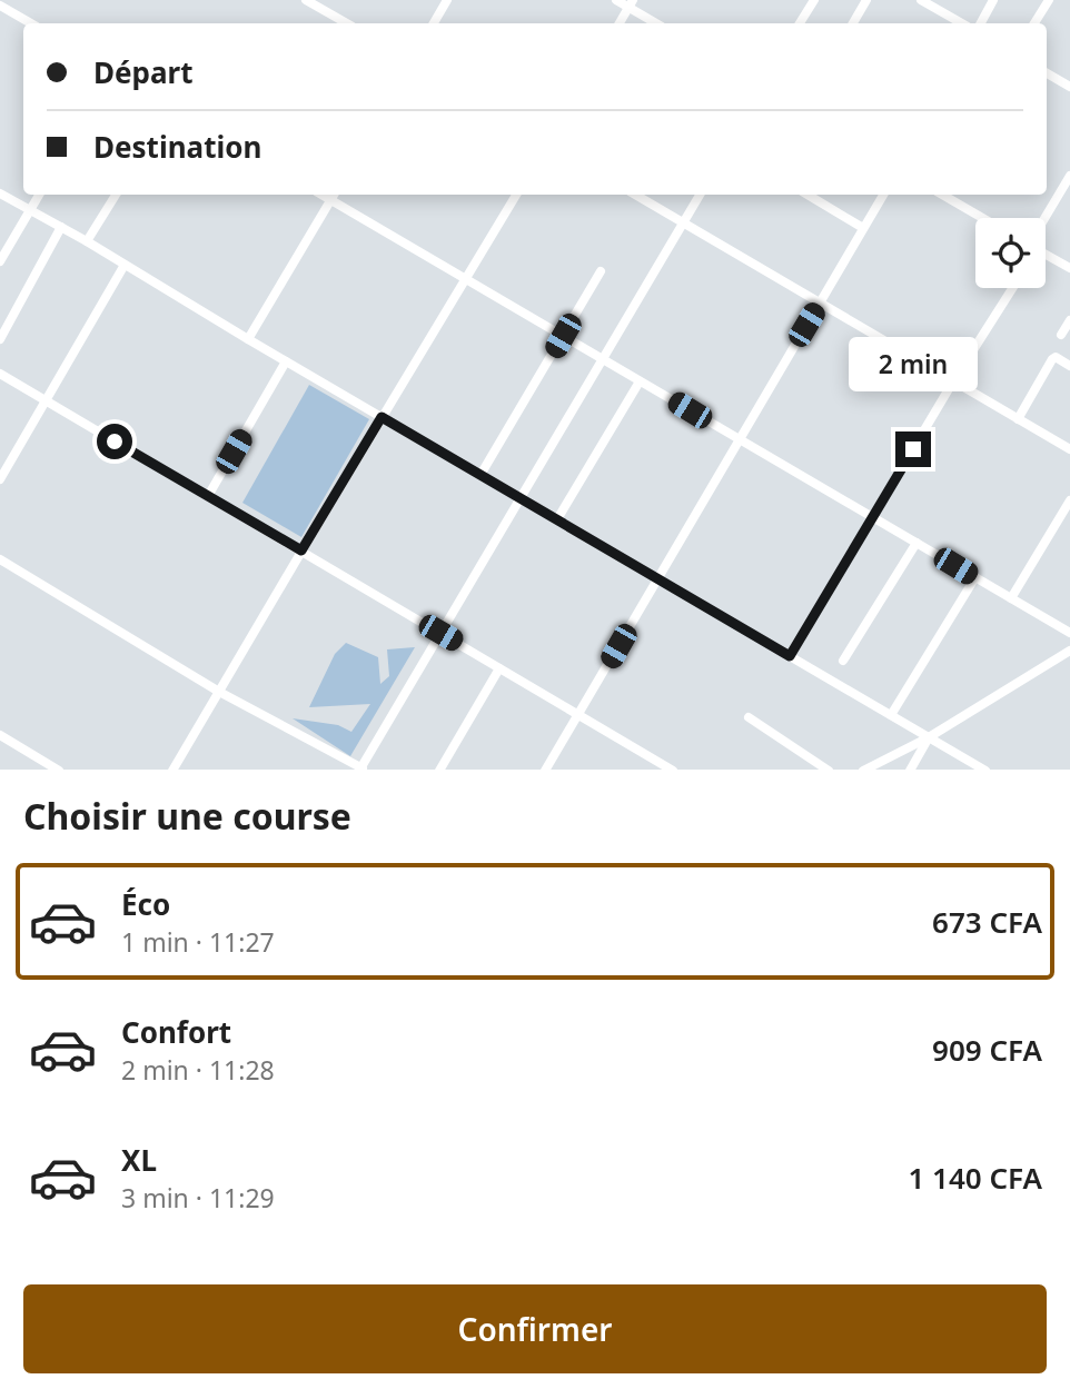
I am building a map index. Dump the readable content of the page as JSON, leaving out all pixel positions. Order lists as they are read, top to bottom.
{
  "page": {
    "banner": ["Départ", "Destination"],
    "bubble": "2 min",
    "heading": "Choisir une course",
    "list": [
      {
        "name": "Éco",
        "note": "1 min · 11:27",
        "value": "673 CFA"
      },
      {
        "name": "Confort",
        "note": "2 min · 11:28",
        "value": "909 CFA"
      },
      {
        "name": "XL",
        "note": "3 min · 11:29",
        "value": "1 140 CFA"
      }
    ],
    "buttons": "Confirmer"
  }
}
